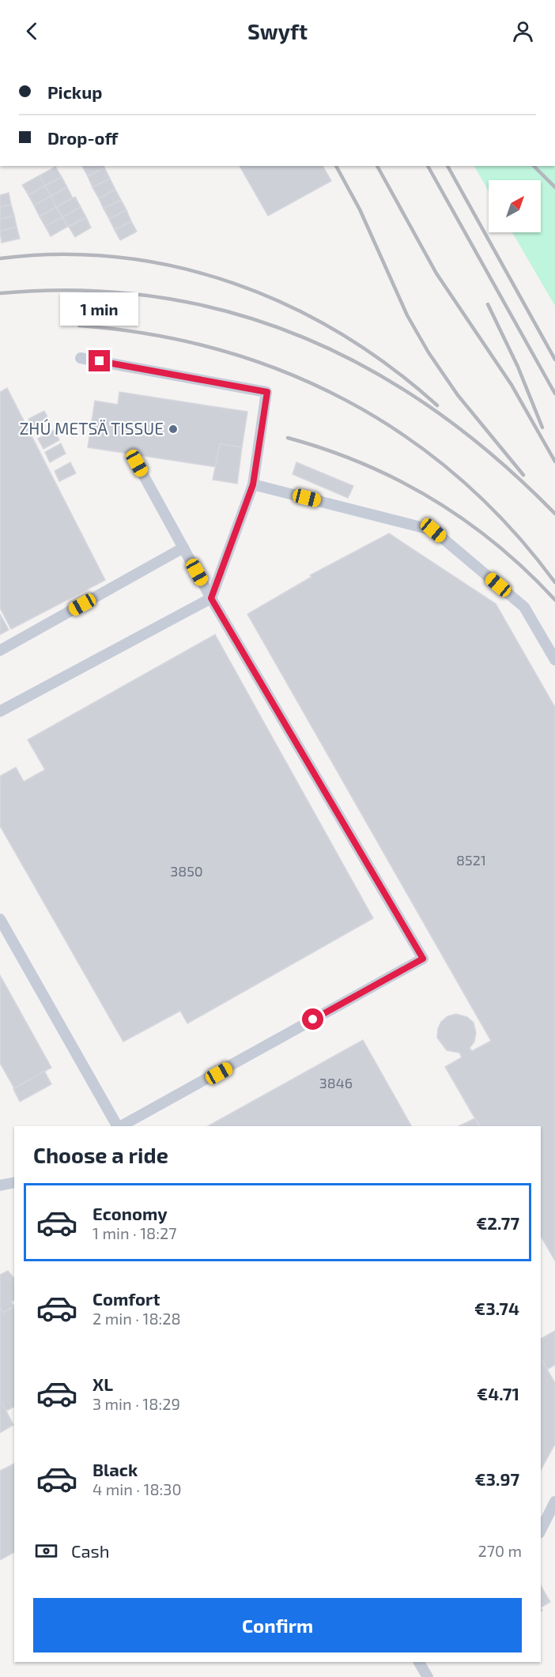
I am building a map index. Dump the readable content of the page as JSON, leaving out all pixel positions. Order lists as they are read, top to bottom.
{
  "places": ["ZHÚ METSÄ TISSUE"],
  "house_numbers": ["8521", "3850", "3846"],
  "north": "top right",
  "page": {
    "header": "Swyft",
    "banner": ["Pickup", "Drop-off"],
    "bubble": "1 min",
    "heading": "Choose a ride",
    "list": [
      {
        "name": "Economy",
        "note": "1 min · 18:27",
        "value": "€2.77"
      },
      {
        "name": "Comfort",
        "note": "2 min · 18:28",
        "value": "€3.74"
      },
      {
        "name": "XL",
        "note": "3 min · 18:29",
        "value": "€4.71"
      },
      {
        "name": "Black",
        "note": "4 min · 18:30",
        "value": "€3.97"
      }
    ],
    "pay": ["Cash", "270 m"],
    "buttons": "Confirm"
  }
}
